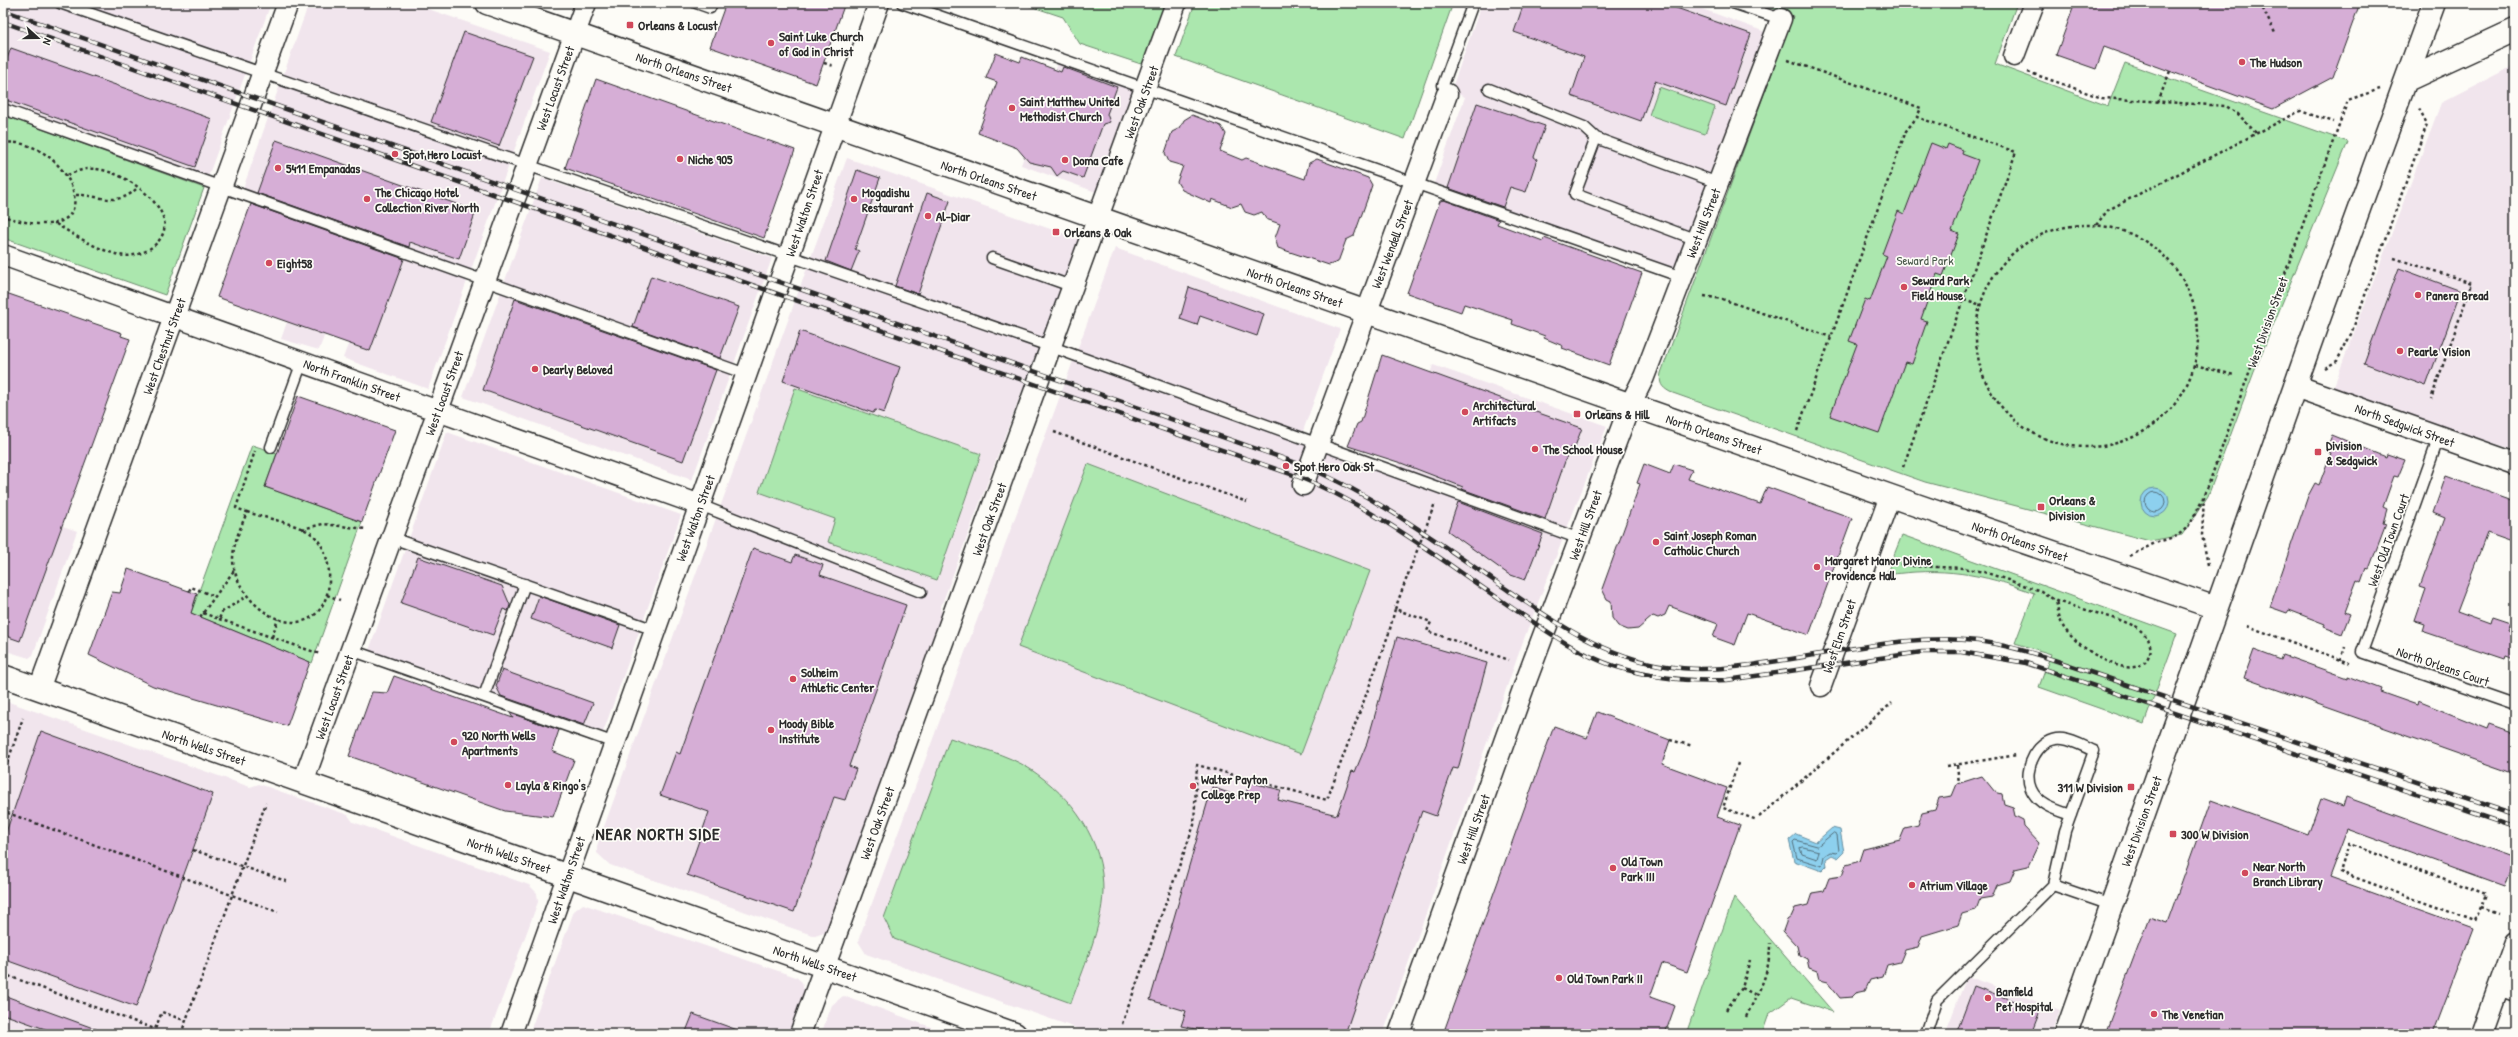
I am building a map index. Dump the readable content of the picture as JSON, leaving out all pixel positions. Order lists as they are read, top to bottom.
{
  "streets": {
    "street": [
      "North Orleans Street",
      "West Locust Street",
      "West Oak Street",
      "West Walton Street",
      "West Hill Street",
      "West Wendell Street",
      "West Division Street",
      "West Chestnut Street",
      "North Franklin Street",
      "North Sedgwick Street",
      "West Elm Street",
      "North Wells Street"
    ],
    "lane": ["West Old Town Court", "North Orleans Court"]
  },
  "crossings": [
    ["North Orleans Street", "West Locust Street"],
    ["North Orleans Street", "West Oak Street"],
    ["North Orleans Street", "West Walton Street"],
    ["North Orleans Street", "West Hill Street"],
    ["North Orleans Street", "West Wendell Street"],
    ["North Orleans Street", "West Division Street"],
    ["North Orleans Street", "West Elm Street"],
    ["West Locust Street", "North Franklin Street"],
    ["West Locust Street", "North Wells Street"],
    ["West Oak Street", "North Wells Street"],
    ["West Walton Street", "North Franklin Street"],
    ["West Walton Street", "North Wells Street"],
    ["West Division Street", "North Sedgwick Street"],
    ["West Chestnut Street", "North Franklin Street"],
    ["West Chestnut Street", "North Wells Street"],
    ["North Sedgwick Street", "West Old Town Court"],
    ["West Old Town Court", "North Orleans Court"]
  ],
  "districts": ["NEAR NORTH SIDE"],
  "parks": ["Seward Park"],
  "places": {
    "transit": [
      "Orleans & Locust",
      "Orleans & Oak",
      "Orleans & Hill",
      "Division & Sedgwick",
      "Orleans & Division",
      "311 W Division",
      "300 W Division"
    ],
    "other": [
      "Saint Luke Church of God in Christ",
      "The Hudson",
      "Saint Matthew United Methodist Church",
      "Spot Hero Locust",
      "Niche 905",
      "Doma Cafe",
      "5411 Empanadas",
      "The Chicago Hotel Collection River North",
      "Mogadishu Restaurant",
      "Al-Diar",
      "Eight58",
      "Seward Park Field House",
      "Panera Bread",
      "Pearle Vision",
      "Dearly Beloved",
      "Architectural Artifacts",
      "The School House",
      "Spot Hero Oak St",
      "Saint Joseph Roman Catholic Church",
      "Margaret Manor Divine Providence Hall",
      "Solheim Athletic Center",
      "Moody Bible Institute",
      "920 North Wells Apartments",
      "Layla & Ringo's",
      "Walter Payton College Prep",
      "Old Town Park III",
      "Near North Branch Library",
      "Atrium Village",
      "Old Town Park II",
      "Banfield Pet Hospital",
      "The Venetian"
    ]
  },
  "north": "right"
}
